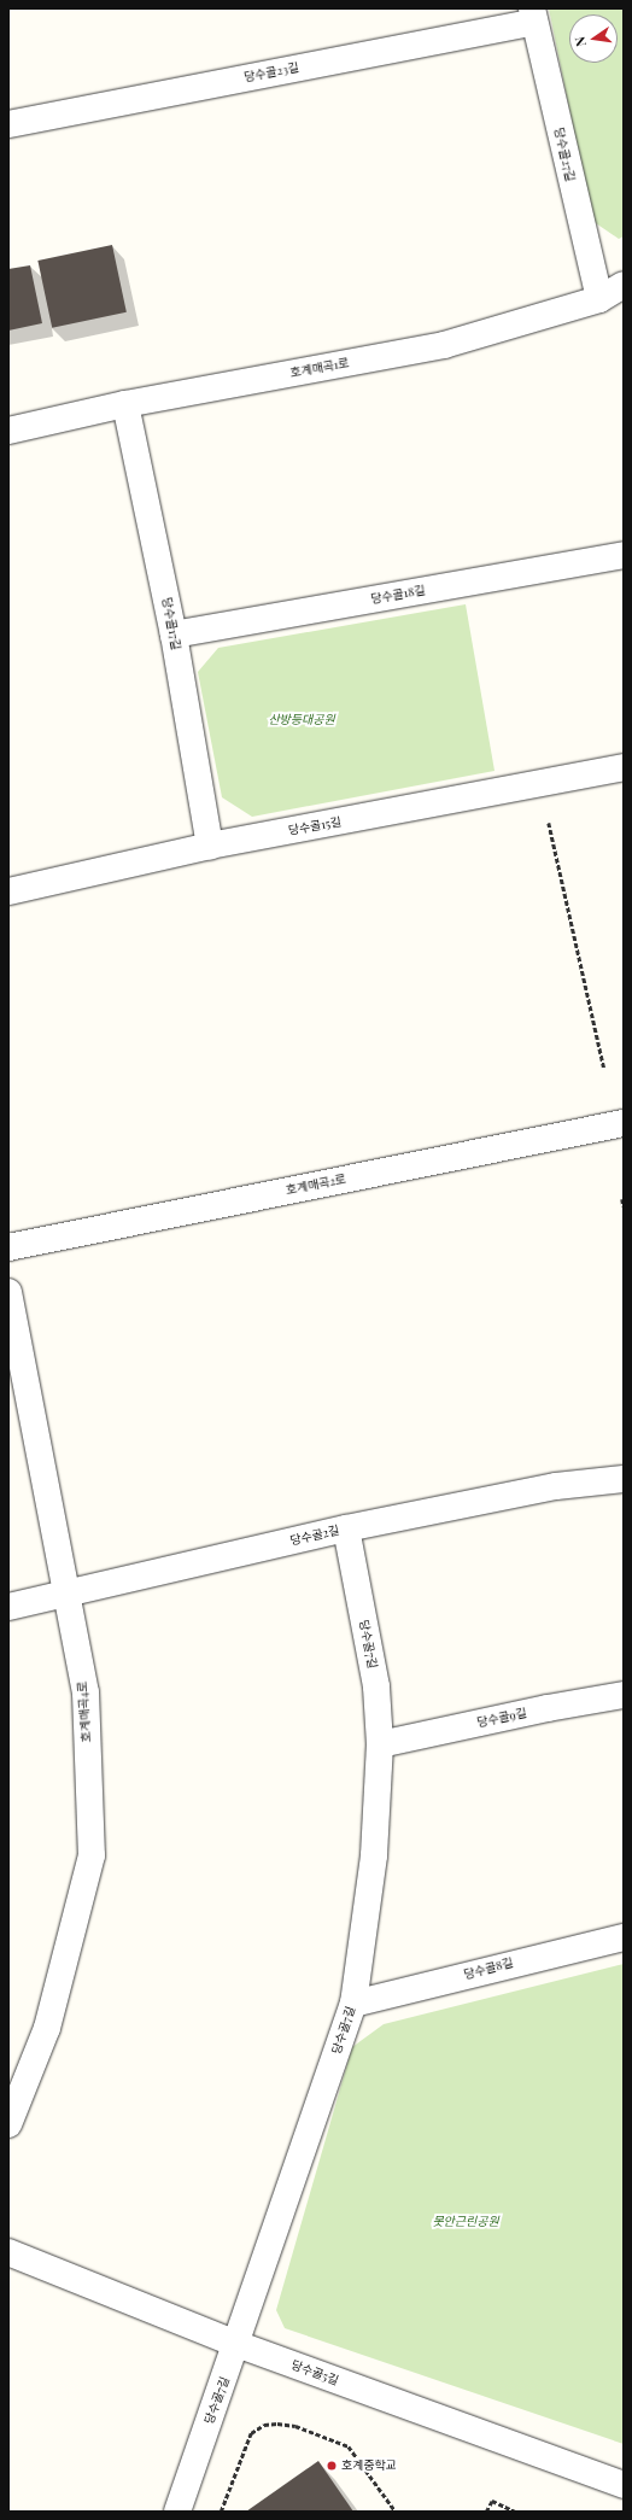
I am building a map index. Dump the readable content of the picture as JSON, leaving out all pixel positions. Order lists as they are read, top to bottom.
{
  "streets": {
    "street": [
      "당수골23길",
      "당수골27길",
      "호계매곡1로",
      "당수골18길",
      "당수골17길",
      "당수골15길",
      "호계매곡2로",
      "당수골2길",
      "당수골7길",
      "호계매곡4로",
      "당수골9길",
      "당수골8길",
      "당수골5길"
    ]
  },
  "crossings": [
    ["당수골23길", "당수골27길"],
    ["당수골27길", "호계매곡1로"],
    ["호계매곡1로", "당수골17길"],
    ["당수골18길", "당수골17길"],
    ["당수골17길", "당수골15길"],
    ["당수골2길", "당수골7길"],
    ["당수골2길", "호계매곡4로"],
    ["당수골7길", "당수골9길"],
    ["당수골7길", "당수골8길"],
    ["당수골7길", "당수골5길"]
  ],
  "parks": ["산방등대공원", "못안근린공원"],
  "places": ["호계중학교"],
  "north": "left"
}
